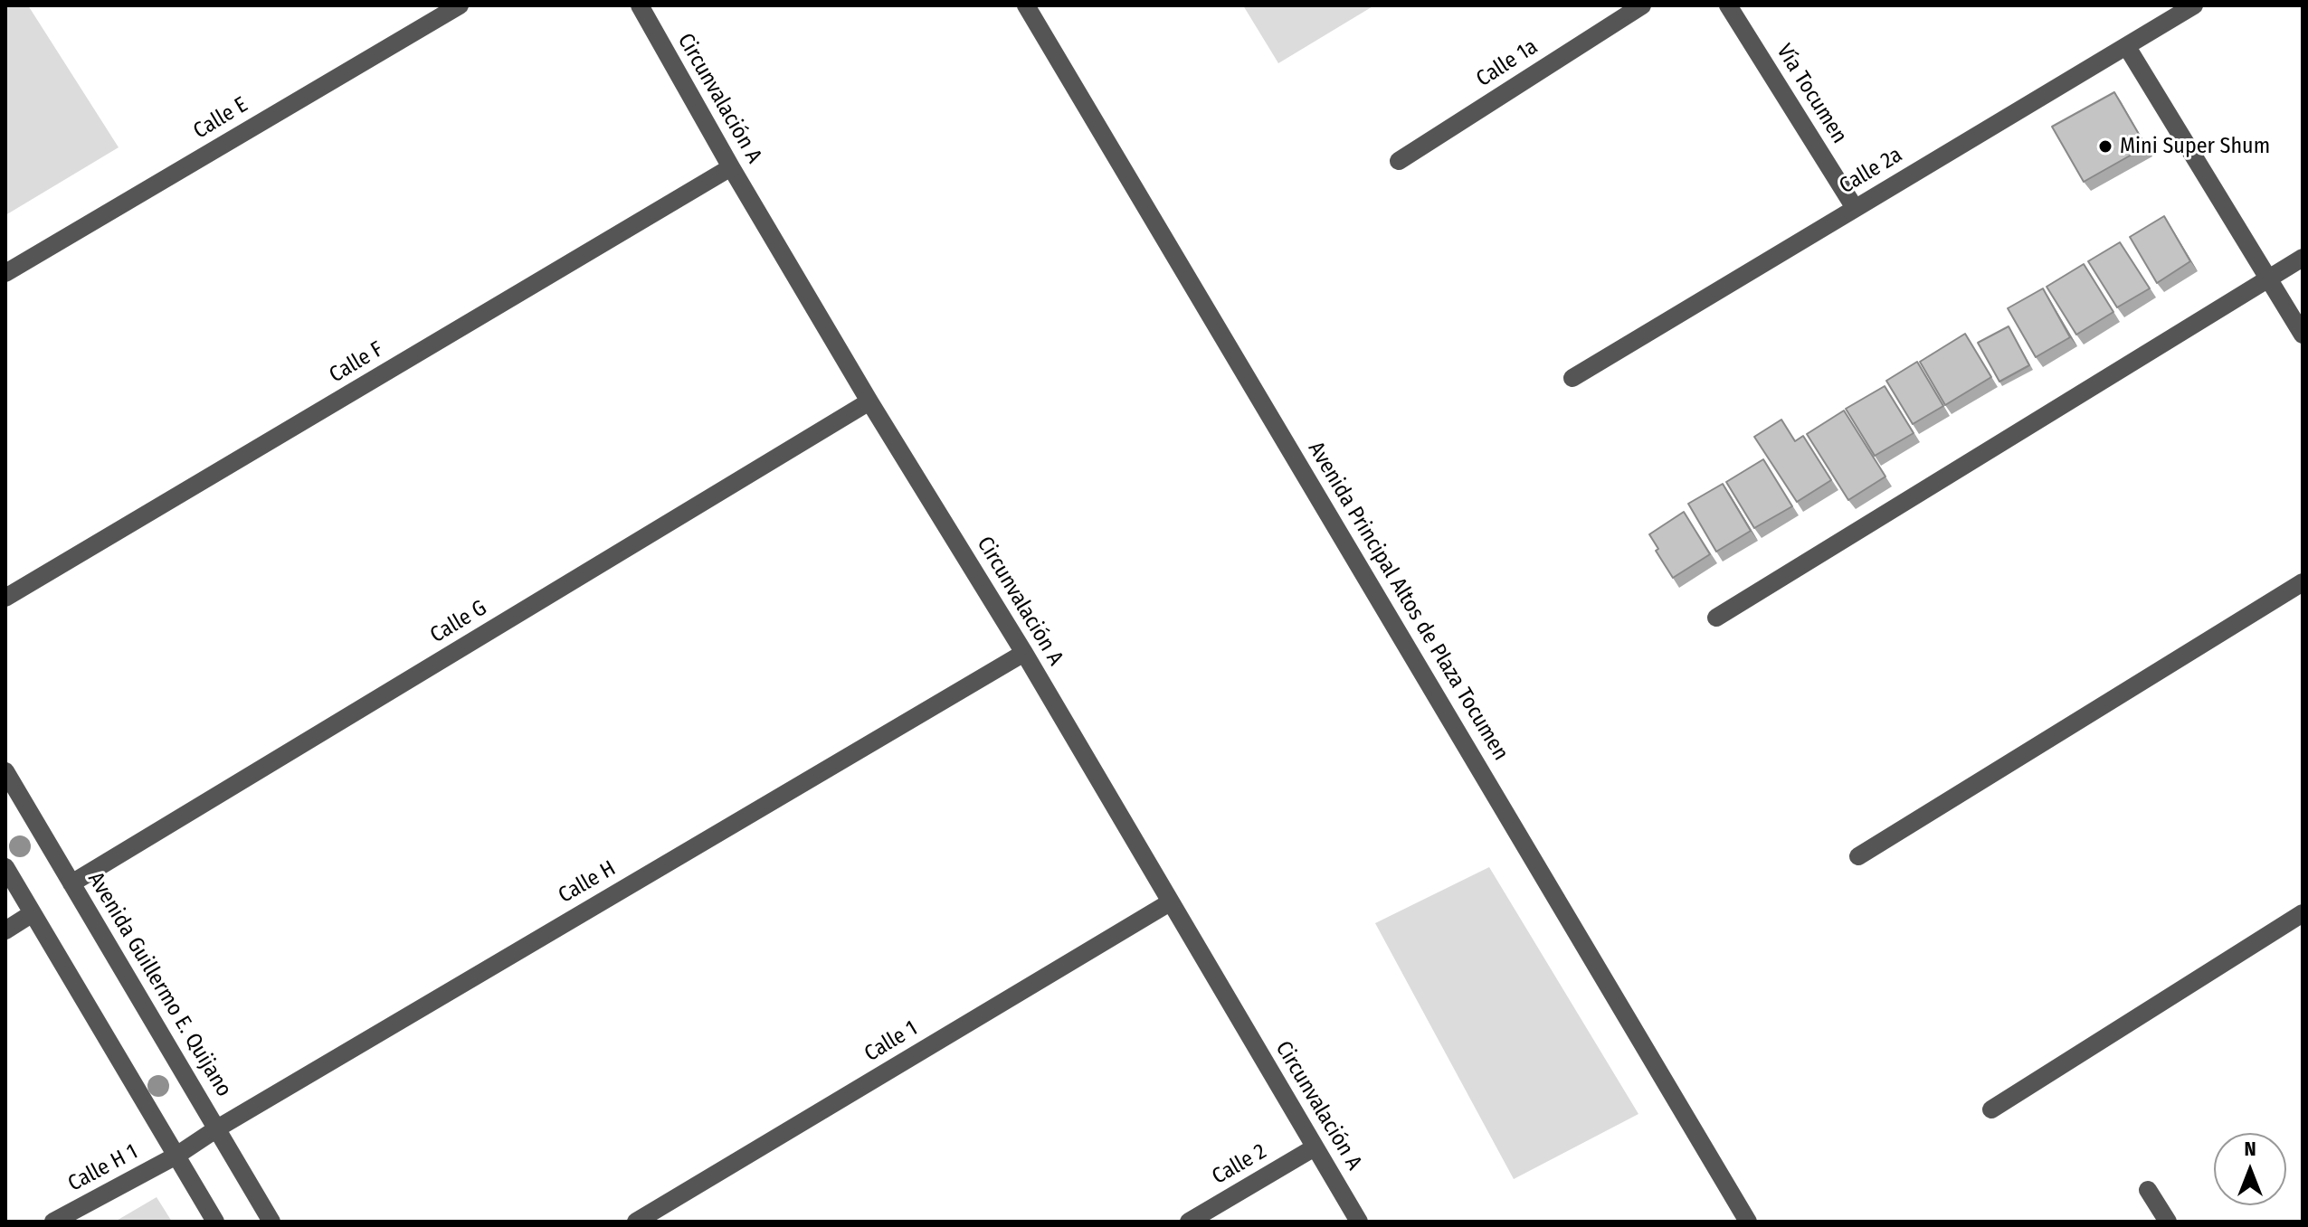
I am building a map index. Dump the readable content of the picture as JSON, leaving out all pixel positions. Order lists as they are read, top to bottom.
{
  "streets": {
    "street": [
      "Calle 1a",
      "Vía Tocumen",
      "Circunvalación A",
      "Calle E",
      "Calle 2a",
      "Calle F",
      "Avenida Principal Altos de Plaza Tocumen",
      "Calle G",
      "Calle H",
      "Avenida Guillermo E. Quijano",
      "Calle 1",
      "Calle 2",
      "Calle H 1"
    ]
  },
  "crossings": [
    ["Vía Tocumen", "Calle 2a"],
    ["Circunvalación A", "Calle F"],
    ["Circunvalación A", "Calle G"],
    ["Circunvalación A", "Calle H"],
    ["Circunvalación A", "Calle 1"],
    ["Circunvalación A", "Calle 2"],
    ["Calle G", "Avenida Guillermo E. Quijano"],
    ["Calle H", "Avenida Guillermo E. Quijano"],
    ["Calle H", "Calle H 1"]
  ],
  "places": ["Mini Super Shum"],
  "north": "top"
}
